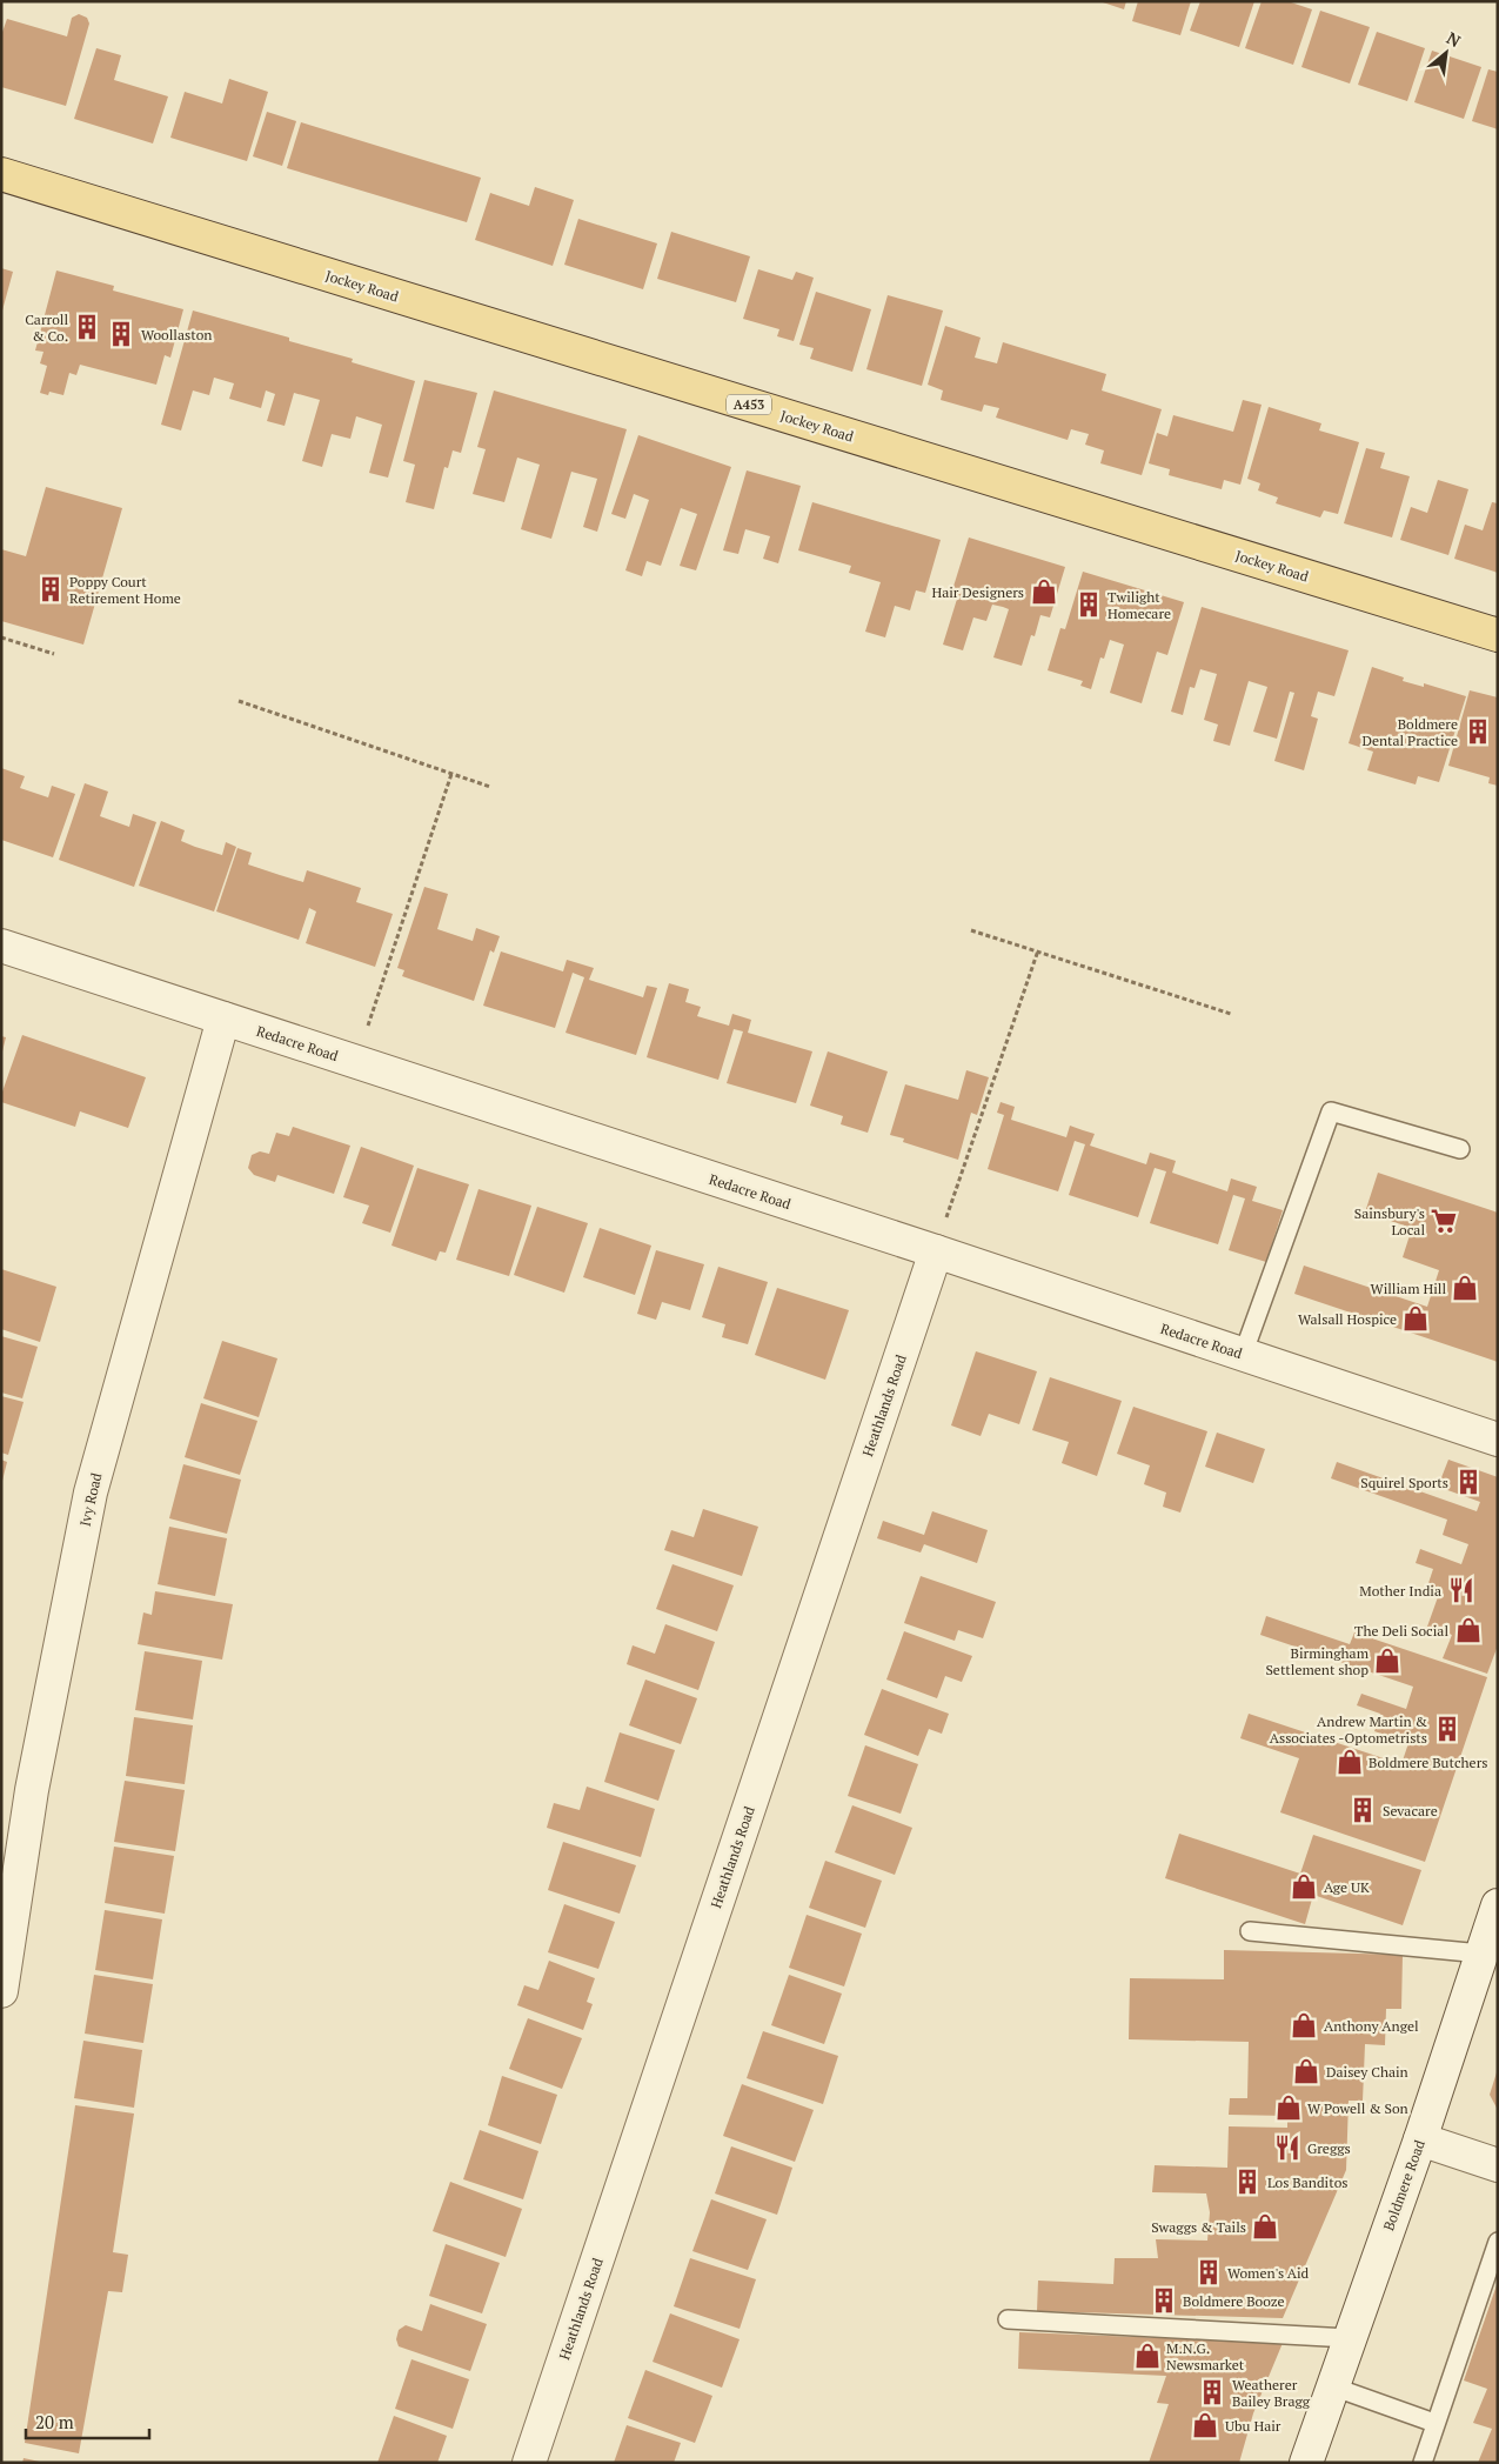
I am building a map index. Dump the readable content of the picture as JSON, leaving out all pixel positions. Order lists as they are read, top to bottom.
{
  "streets": {
    "main road": ["Jockey Road", "A453"],
    "street": [
      "Redacre Road",
      "Heathlands Road",
      "Ivy Road",
      "Boldmere Road"
    ]
  },
  "crossings": [
    ["Redacre Road", "Heathlands Road"],
    ["Redacre Road", "Ivy Road"]
  ],
  "places": {
    "building": [
      "Carroll & Co.",
      "Woollaston",
      "Poppy Court Retirement Home",
      "Twilight Homecare",
      "Boldmere Dental Practice",
      "Squirel Sports",
      "Andrew Martin & Associates -Optometrists",
      "Sevacare",
      "Los Banditos",
      "Women's Aid",
      "Boldmere Booze",
      "Weatherer Bailey Bragg"
    ],
    "shop": [
      "Hair Designers",
      "William Hill",
      "Walsall Hospice",
      "The Deli Social",
      "Birmingham Settlement shop",
      "Boldmere Butchers",
      "Age UK",
      "Anthony Angel",
      "Daisey Chain",
      "W Powell & Son",
      "Swaggs & Tails",
      "M.N.G. Newsmarket",
      "Ubu Hair"
    ],
    "supermarket": ["Sainsbury's Local"],
    "restaurant": ["Mother India", "Greggs"]
  },
  "scale_bar": "20 m",
  "north": "top right"
}
